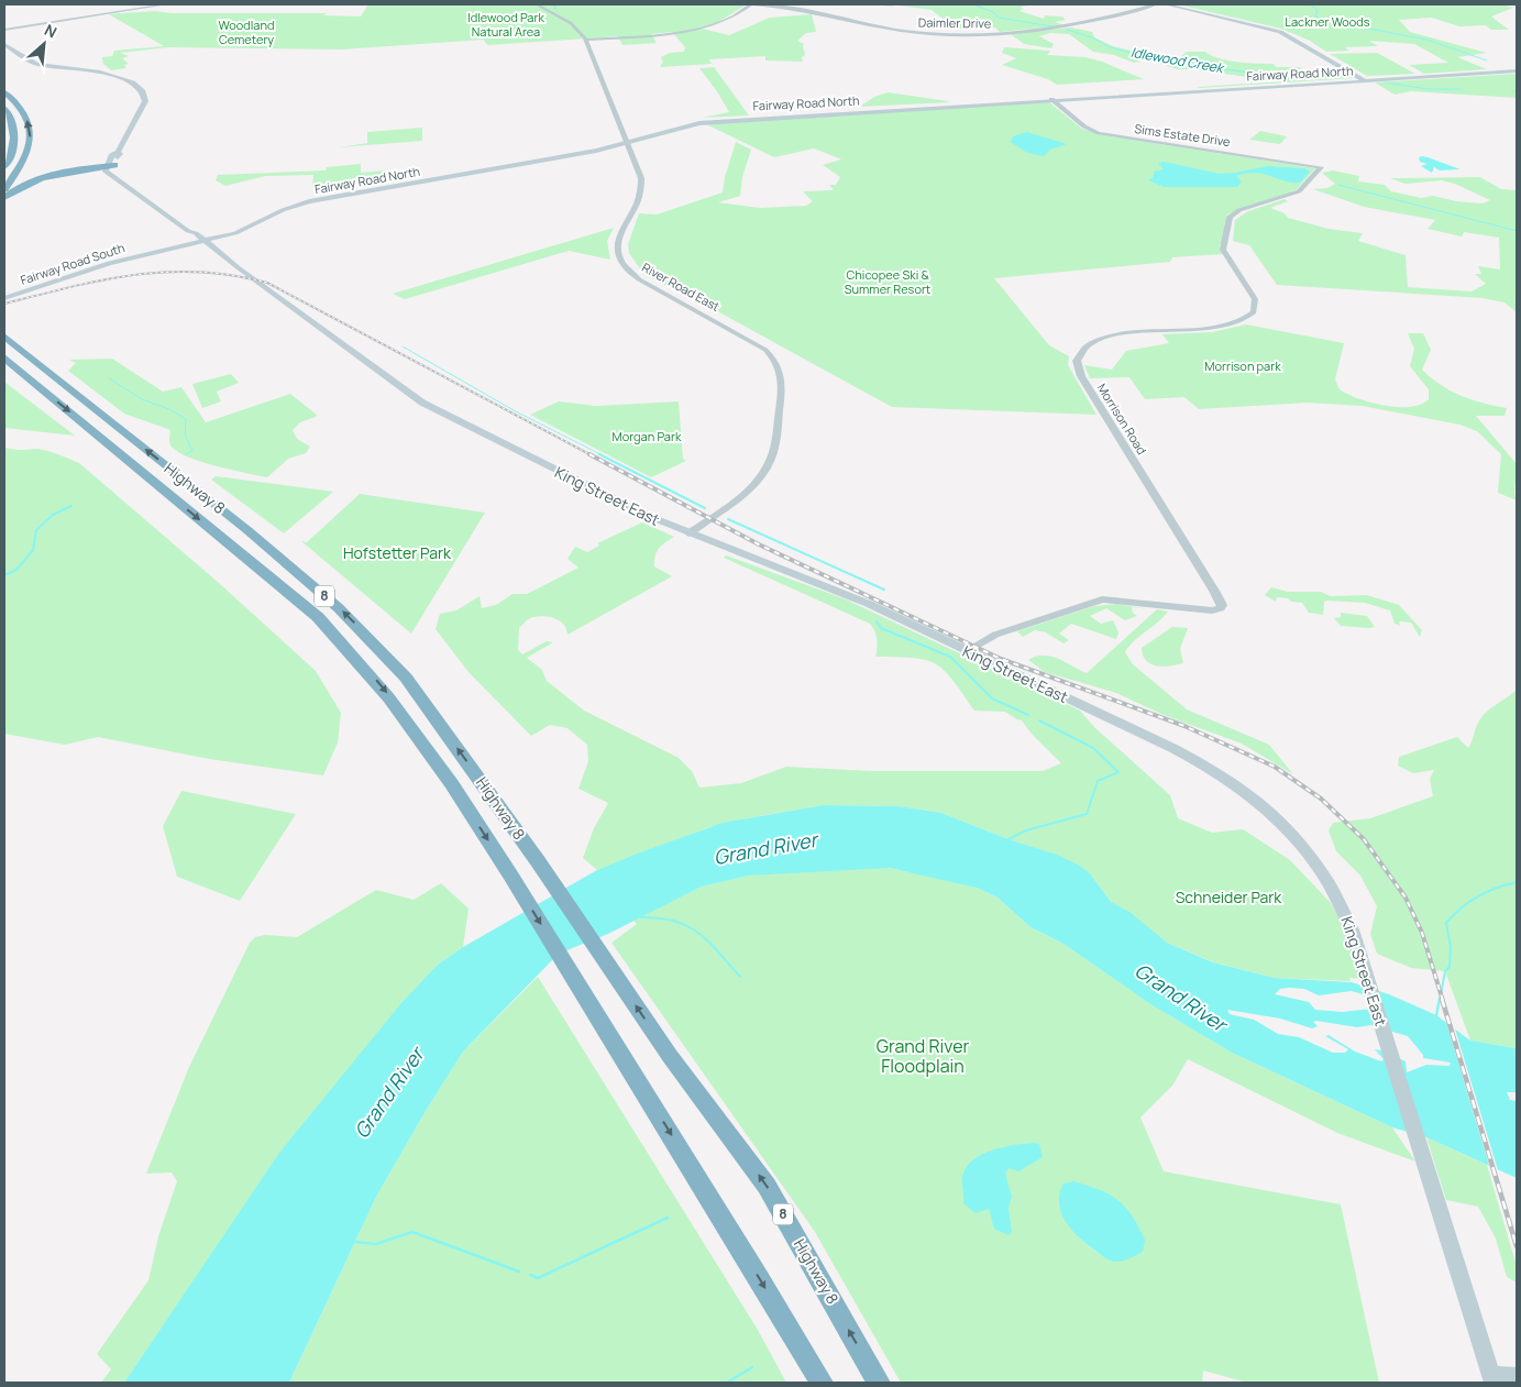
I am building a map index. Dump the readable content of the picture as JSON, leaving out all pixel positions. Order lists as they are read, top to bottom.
{
  "streets": {
    "highway": ["Highway 8", "8"],
    "main road": ["Fairway Road North", "Fairway Road South", "King Street East"],
    "street": [
      "Daimler Drive",
      "Sims Estate Drive",
      "River Road East",
      "Morrison Road"
    ]
  },
  "crossings": [
    ["Fairway Road North", "Sims Estate Drive"],
    ["Fairway Road North", "Fairway Road South"],
    ["Fairway Road North", "River Road East"],
    ["Fairway Road North", "King Street East"],
    ["Sims Estate Drive", "Morrison Road"],
    ["Fairway Road South", "King Street East"],
    ["River Road East", "King Street East"],
    ["Morrison Road", "King Street East"]
  ],
  "water": ["Idlewood Creek", "Grand River"],
  "parks": [
    "Idlewood Park Natural Area",
    "Lackner Woods",
    "Woodland Cemetery",
    "Chicopee Ski & Summer Resort",
    "Morrison park",
    "Morgan Park",
    "Hofstetter Park",
    "Schneider Park",
    "Grand River Floodplain"
  ],
  "north": "top right"
}
